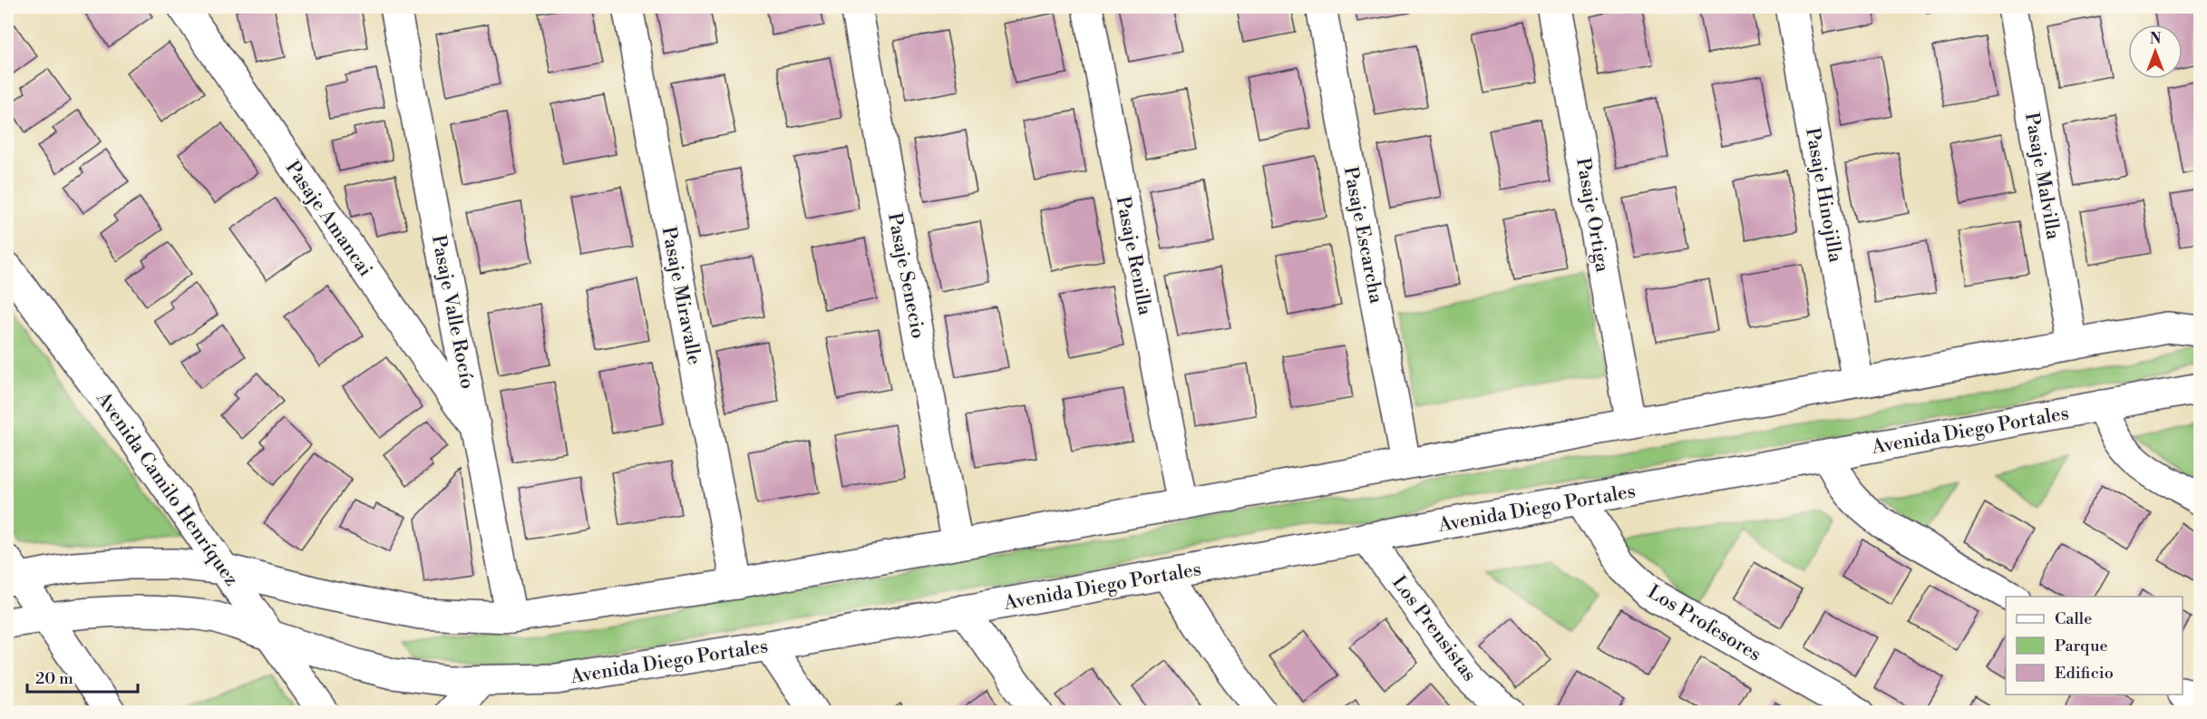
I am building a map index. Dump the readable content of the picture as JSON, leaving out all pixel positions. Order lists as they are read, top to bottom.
{
  "streets": {
    "street": [
      "Pasaje Malvilla",
      "Pasaje Hinojilla",
      "Pasaje Ortiga",
      "Pasaje Amancai",
      "Pasaje Escarcha",
      "Pasaje Renilla",
      "Pasaje Senecio",
      "Pasaje Miravalle",
      "Pasaje Valle Rocío",
      "Avenida Diego Portales",
      "Avenida Camilo Henríquez",
      "Los Profesores",
      "Los Prensistas"
    ]
  },
  "crossings": [
    ["Pasaje Amancai", "Pasaje Valle Rocío"],
    ["Avenida Diego Portales", "Avenida Camilo Henríquez"],
    ["Avenida Diego Portales", "Los Profesores"],
    ["Avenida Diego Portales", "Los Prensistas"]
  ],
  "legend": ["Calle", "Parque", "Edificio"],
  "scale_bar": "20 m",
  "north": "top"
}
